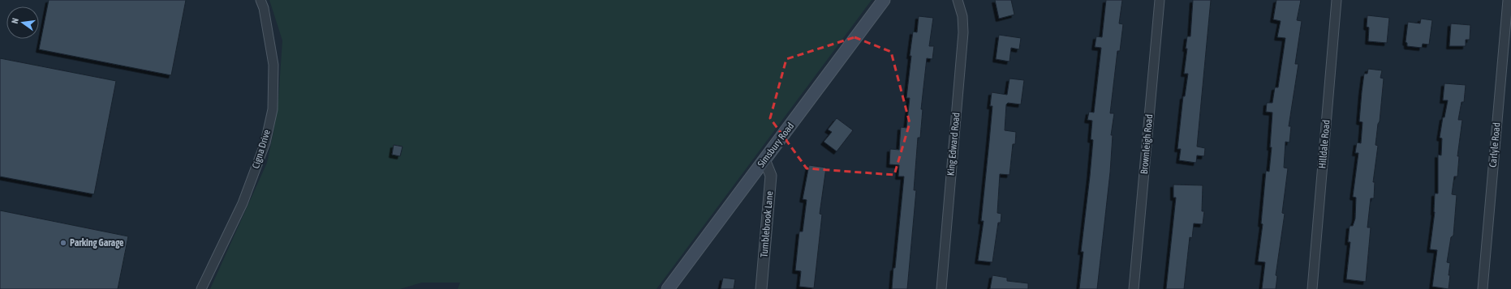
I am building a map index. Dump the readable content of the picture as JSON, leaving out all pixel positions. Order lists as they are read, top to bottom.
{
  "streets": {
    "main road": ["Simsbury Road"],
    "street": [
      "King Edward Road",
      "Brownleigh Road",
      "Hilldale Road",
      "Carlyle Road",
      "Cigna Drive",
      "Tumblebrook Lane"
    ]
  },
  "crossings": [
    ["Simsbury Road", "Tumblebrook Lane"]
  ],
  "places": ["Parking Garage"],
  "north": "left"
}
